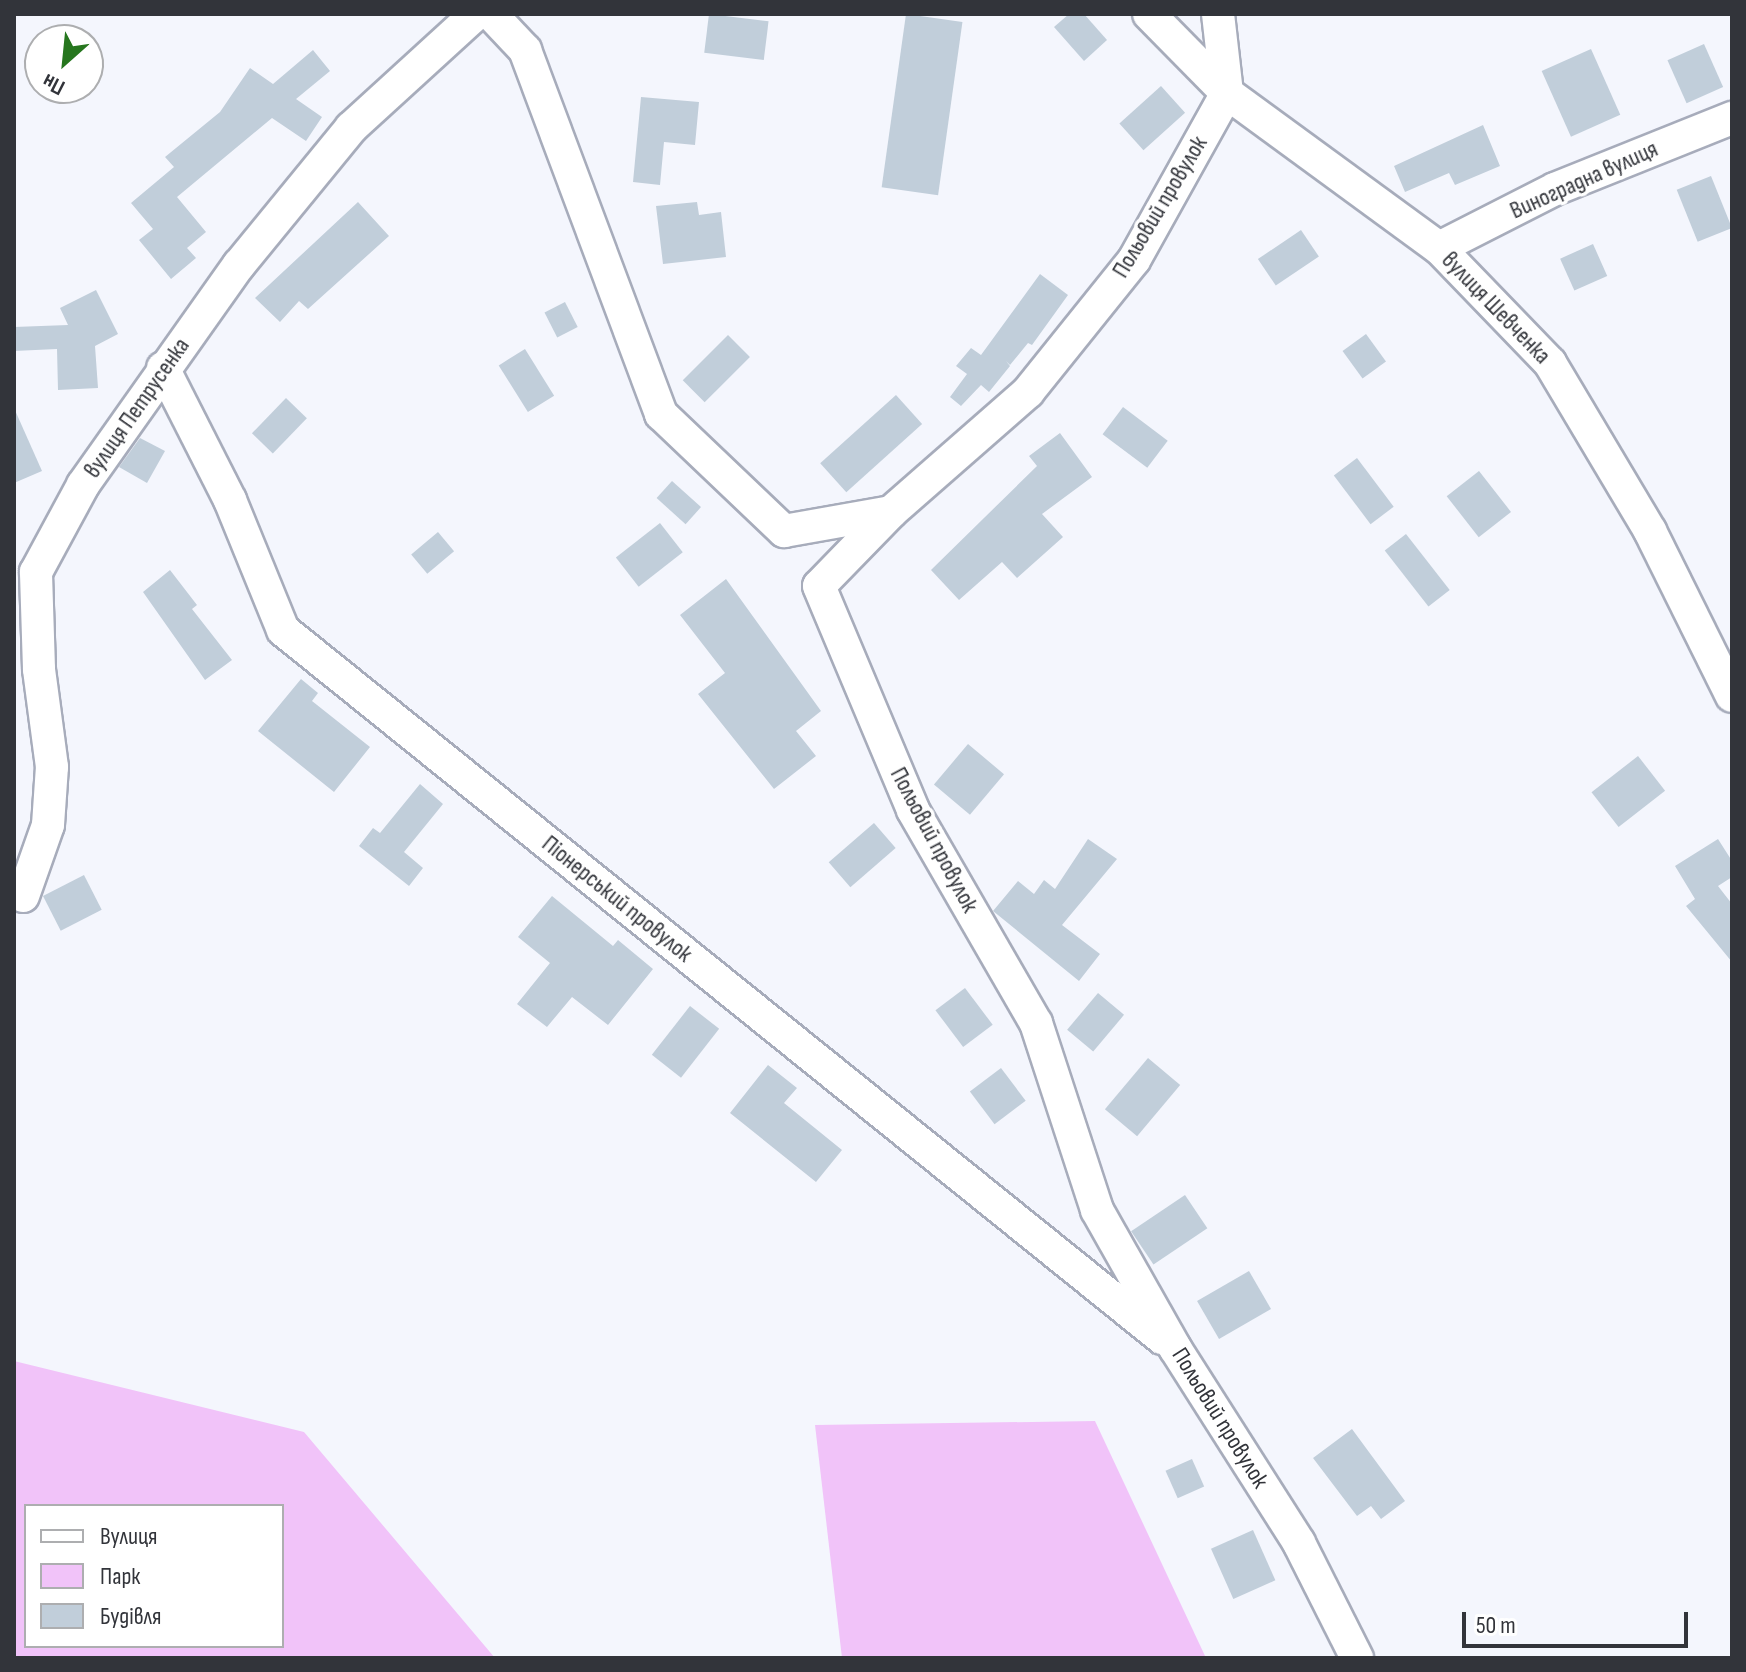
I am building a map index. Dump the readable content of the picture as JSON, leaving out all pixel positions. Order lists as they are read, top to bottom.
{
  "streets": {
    "street": [
      "Виноградна вулиця",
      "Польовий провулок",
      "вулиця Шевченка",
      "вулиця Петрусенка",
      "Піонерський провулок"
    ]
  },
  "crossings": [
    ["Виноградна вулиця", "вулиця Шевченка"],
    ["Польовий провулок", "вулиця Шевченка"],
    ["Польовий провулок", "Піонерський провулок"],
    ["вулиця Петрусенка", "Піонерський провулок"]
  ],
  "legend": ["Вулиця", "Парк", "Будівля"],
  "scale_bar": "50 m",
  "north": "bottom left"
}
